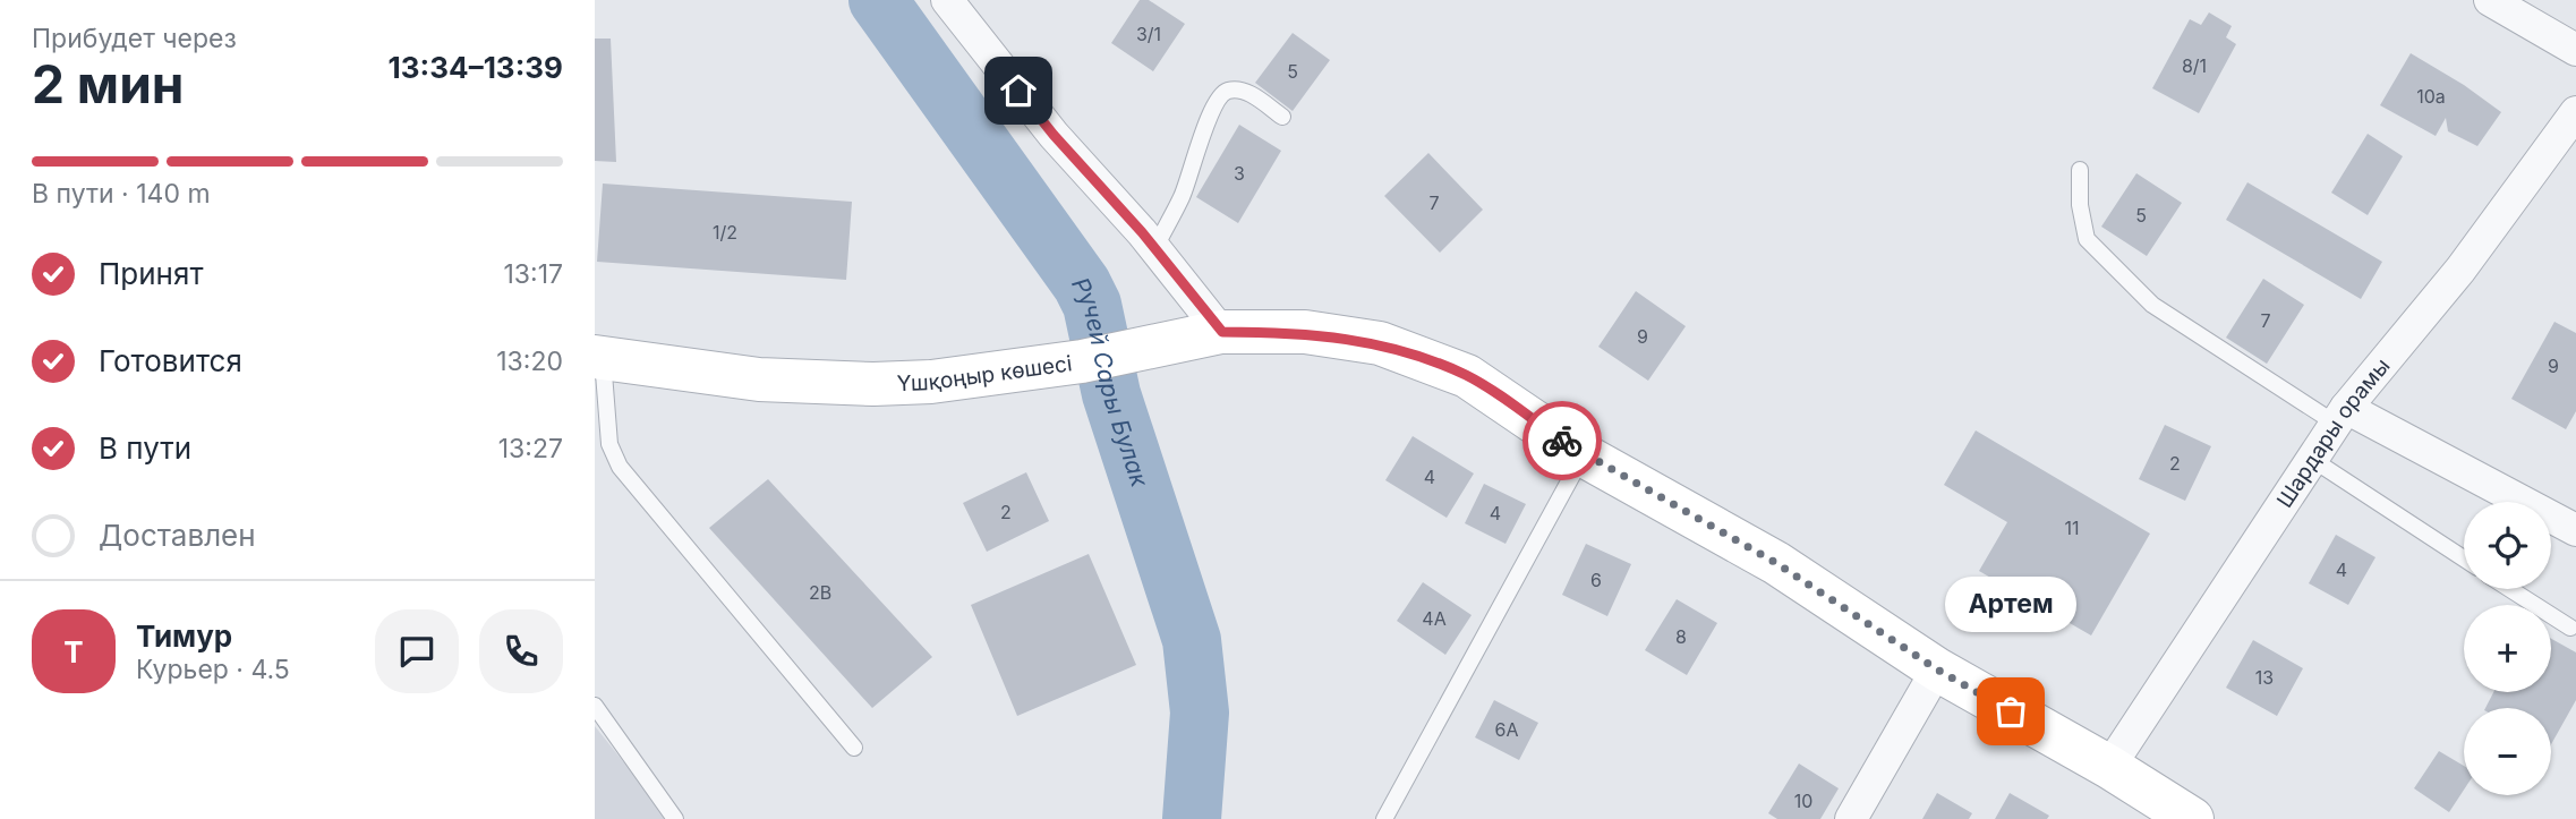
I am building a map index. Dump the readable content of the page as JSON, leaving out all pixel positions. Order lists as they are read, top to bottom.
{
  "streets": {
    "main road": ["Үшқоңыр көшесі"],
    "street": ["Шардары орамы"]
  },
  "crossings": [
    ["Үшқоңыр көшесі", "Шардары орамы"]
  ],
  "water": ["Ручей Сары Булак"],
  "places": ["Артем"],
  "house_numbers": [
    "3/1",
    "8/1",
    "5",
    "10а",
    "3",
    "7",
    "5",
    "1/2",
    "7",
    "9",
    "9",
    "2",
    "4",
    "2",
    "4",
    "11",
    "4",
    "6",
    "2В",
    "4А",
    "8",
    "13",
    "6А",
    "10"
  ],
  "page": {
    "heading": ["2 мин", "Прибудет через", "13:34–13:39"],
    "panel": ["Тимур", "Курьер · 4.5"],
    "bar": "В пути · 140 m",
    "list": [
      ["Принят", "13:17"],
      ["Готовится", "13:20"],
      ["В пути", "13:27"],
      "Доставлен"
    ],
    "map_buttons": ["+", "−"],
    "bubble": "Артем",
    "round": "Т"
  }
}
